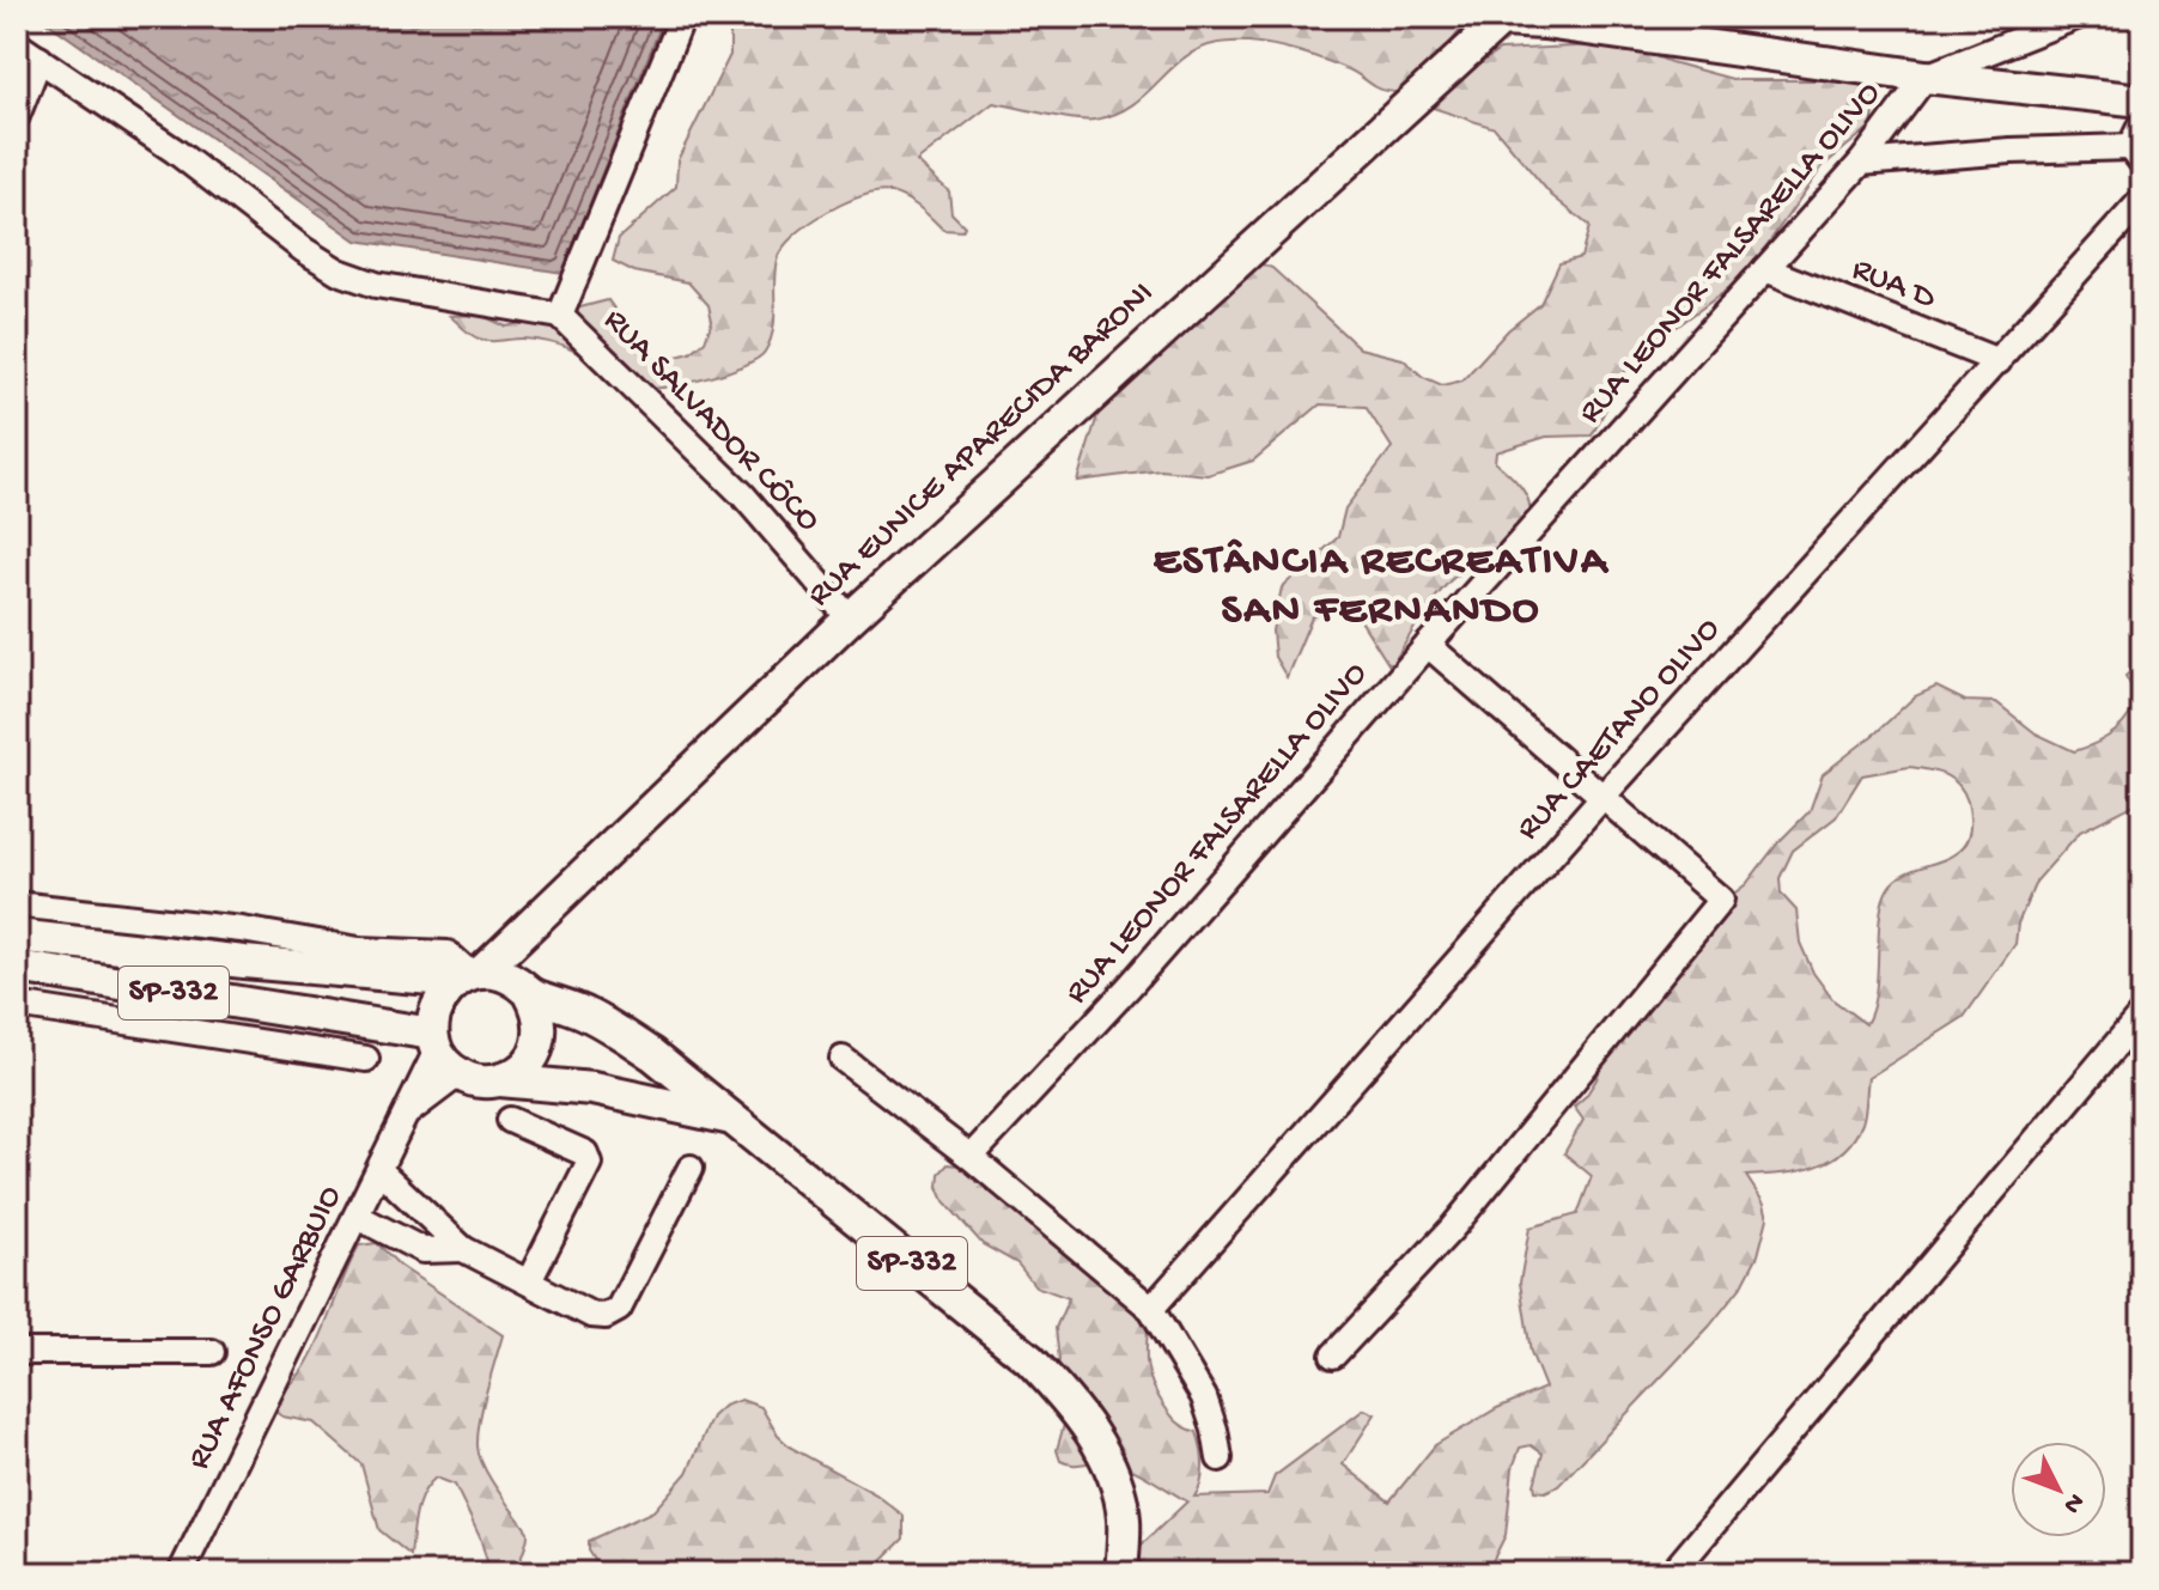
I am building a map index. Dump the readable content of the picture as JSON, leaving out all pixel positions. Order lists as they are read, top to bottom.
{
  "streets": {
    "main road": ["RUA EUNICE APARECIDA BARONI", "SP-332"],
    "street": [
      "RUA LEONOR FALSARELLA OLIVO",
      "RUA D",
      "RUA SALVADOR CÔCO",
      "RUA CAETANO OLIVO",
      "RUA AFONSO GARBUIO"
    ]
  },
  "crossings": [
    ["RUA LEONOR FALSARELLA OLIVO", "RUA D"],
    ["RUA D", "RUA CAETANO OLIVO"],
    ["RUA SALVADOR CÔCO", "RUA EUNICE APARECIDA BARONI"],
    ["RUA EUNICE APARECIDA BARONI", "SP-332"],
    ["RUA EUNICE APARECIDA BARONI", "RUA AFONSO GARBUIO"],
    ["SP-332", "RUA AFONSO GARBUIO"]
  ],
  "districts": ["ESTÂNCIA RECREATIVA SAN FERNANDO"],
  "north": "bottom right"
}
